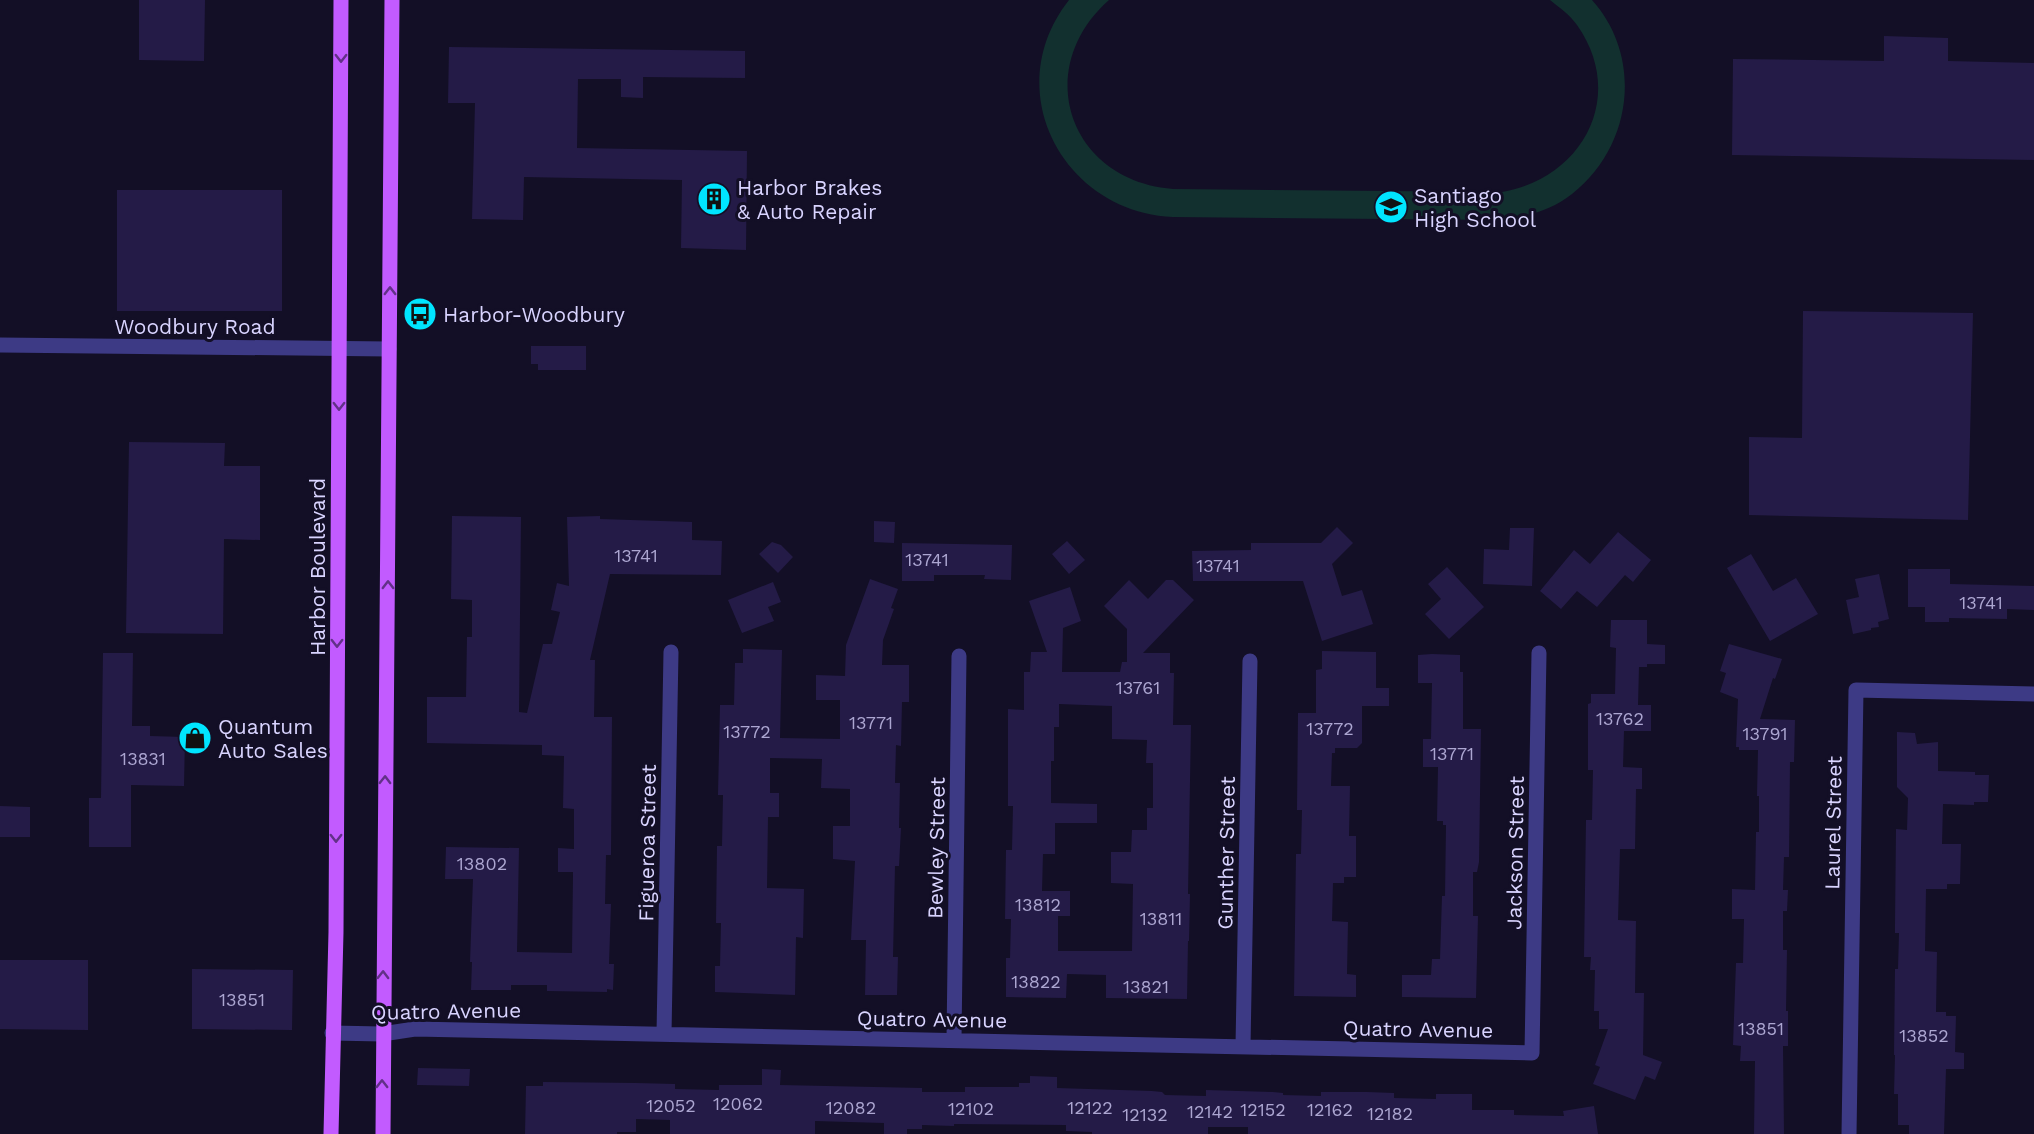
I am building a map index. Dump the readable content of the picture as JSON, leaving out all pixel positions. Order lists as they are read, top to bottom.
{
  "streets": {
    "main road": ["Harbor Boulevard"],
    "street": [
      "Woodbury Road",
      "Laurel Street",
      "Figueroa Street",
      "Bewley Street",
      "Gunther Street",
      "Jackson Street",
      "Quatro Avenue"
    ]
  },
  "crossings": [
    ["Woodbury Road", "Harbor Boulevard"],
    ["Harbor Boulevard", "Quatro Avenue"],
    ["Figueroa Street", "Quatro Avenue"],
    ["Bewley Street", "Quatro Avenue"],
    ["Gunther Street", "Quatro Avenue"],
    ["Jackson Street", "Quatro Avenue"]
  ],
  "places": {
    "building": ["Harbor Brakes & Auto Repair"],
    "school or university": ["Santiago High School"],
    "bus stop": ["Harbor-Woodbury"],
    "shop": ["Quantum Auto Sales"]
  },
  "house_numbers": [
    "13741",
    "13741",
    "13741",
    "13741",
    "13761",
    "13762",
    "13771",
    "13772",
    "13772",
    "13791",
    "13771",
    "13831",
    "13802",
    "13812",
    "13811",
    "13822",
    "13821",
    "13851",
    "13851",
    "13852",
    "12062",
    "12052",
    "12082",
    "12122",
    "12102",
    "12152",
    "12162",
    "12142",
    "12182",
    "12132"
  ]
}
